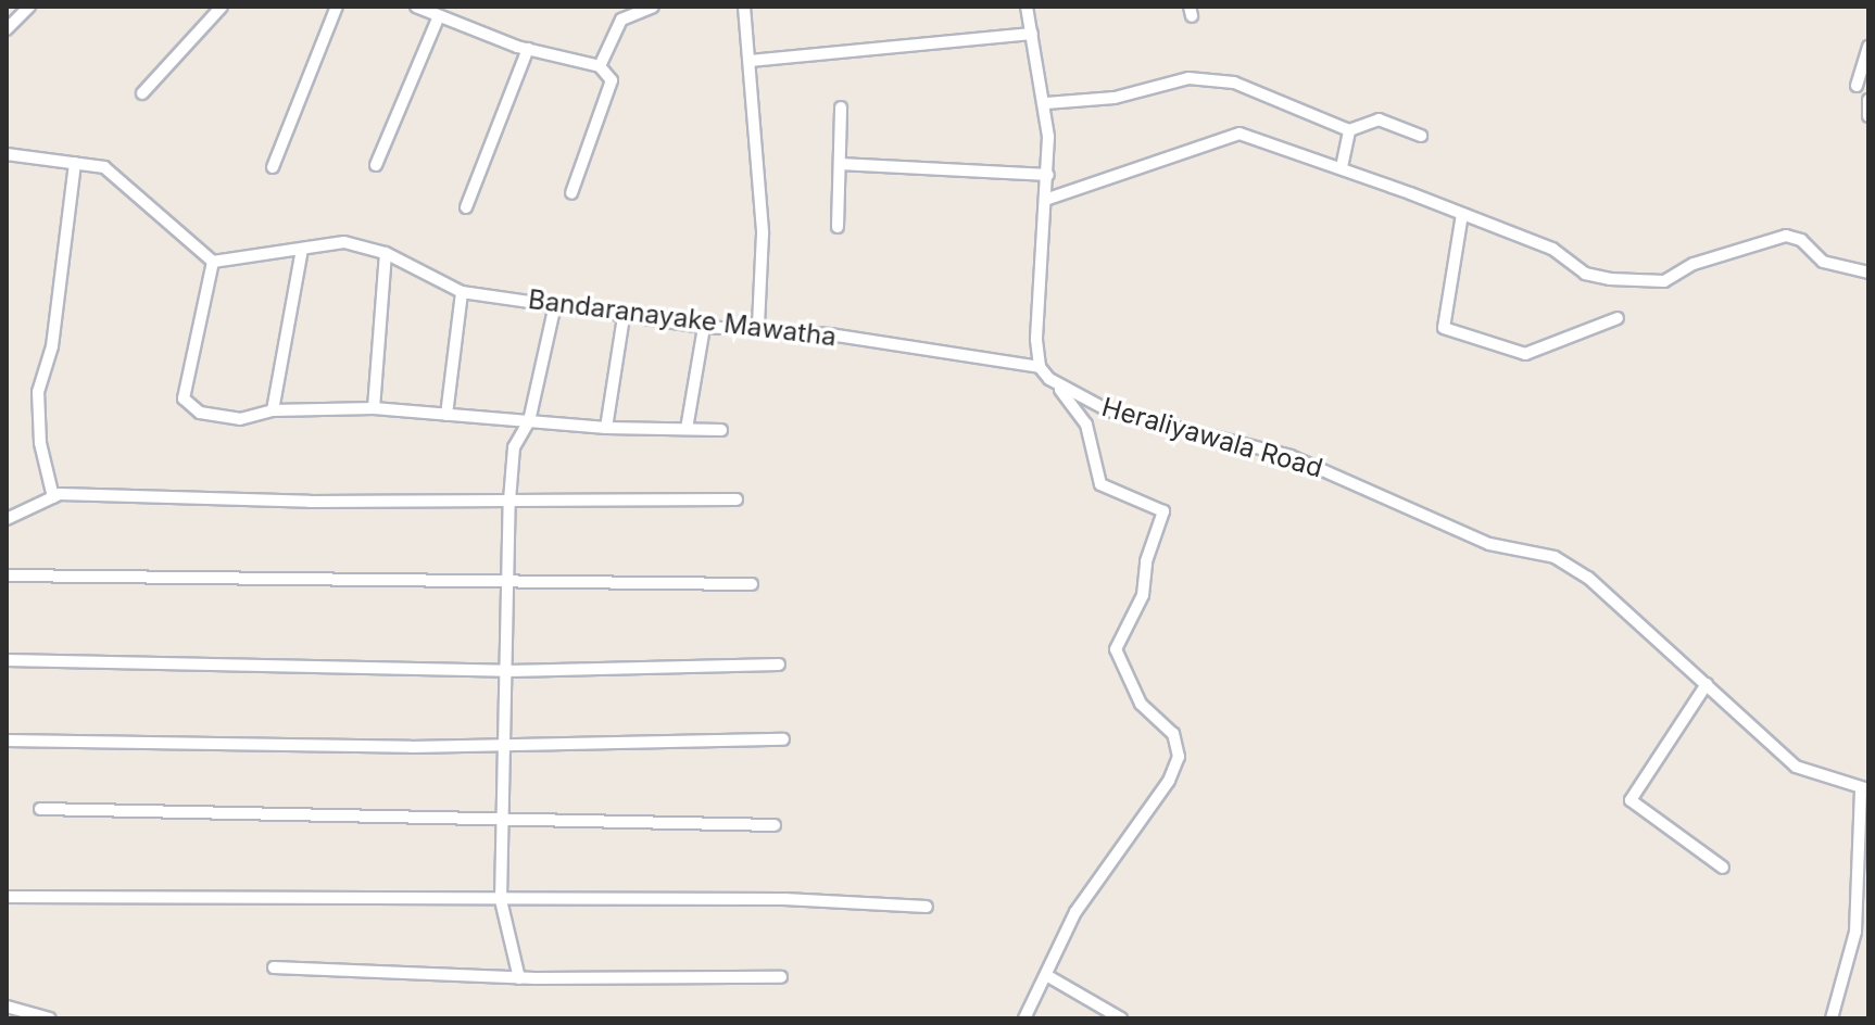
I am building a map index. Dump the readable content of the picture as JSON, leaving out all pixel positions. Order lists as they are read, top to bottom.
{
  "streets": {
    "street": ["Bandaranayake Mawatha", "Heraliyawala Road"]
  },
  "crossings": [
    ["Bandaranayake Mawatha", "Heraliyawala Road"]
  ]
}
